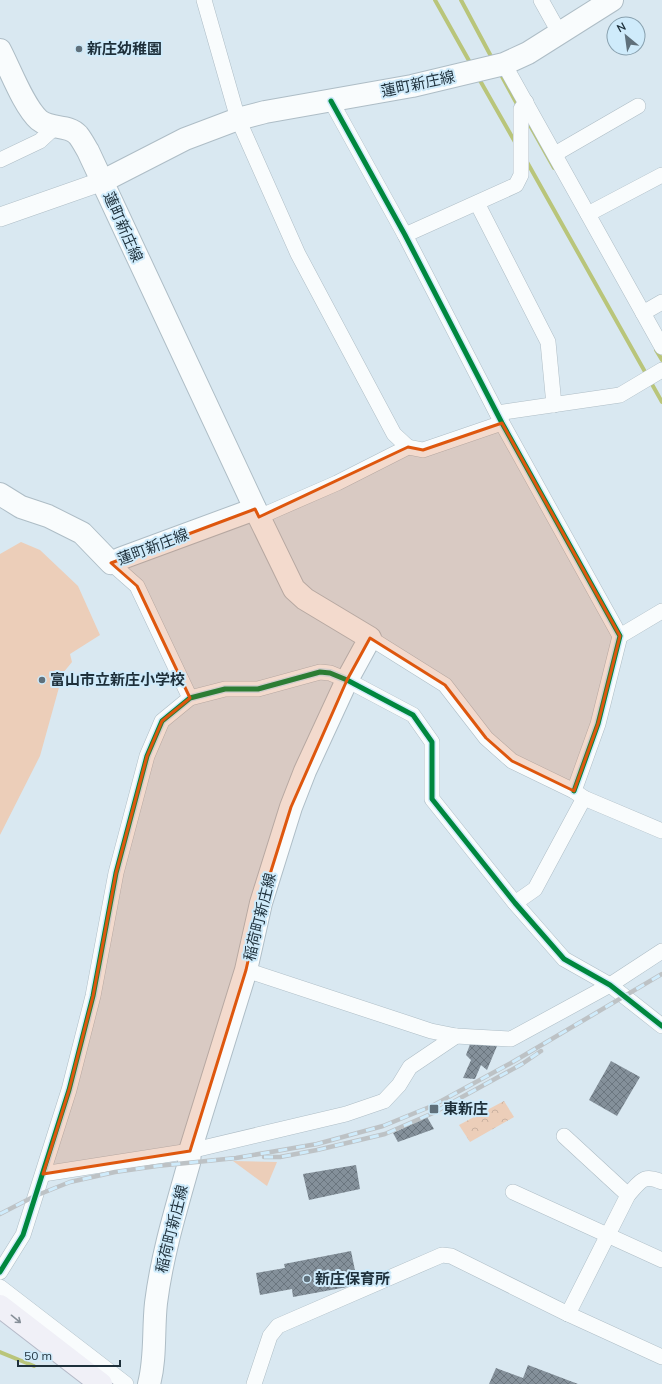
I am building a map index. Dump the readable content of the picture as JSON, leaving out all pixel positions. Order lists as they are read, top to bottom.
{
  "streets": {
    "main road": ["蓮町新庄線", "稲荷町新庄線"]
  },
  "places": {
    "other": ["新庄幼稚園", "富山市立新庄小学校", "新庄保育所"],
    "transit": ["東新庄"]
  },
  "scale_bar": "50 m",
  "north": "top left"
}
